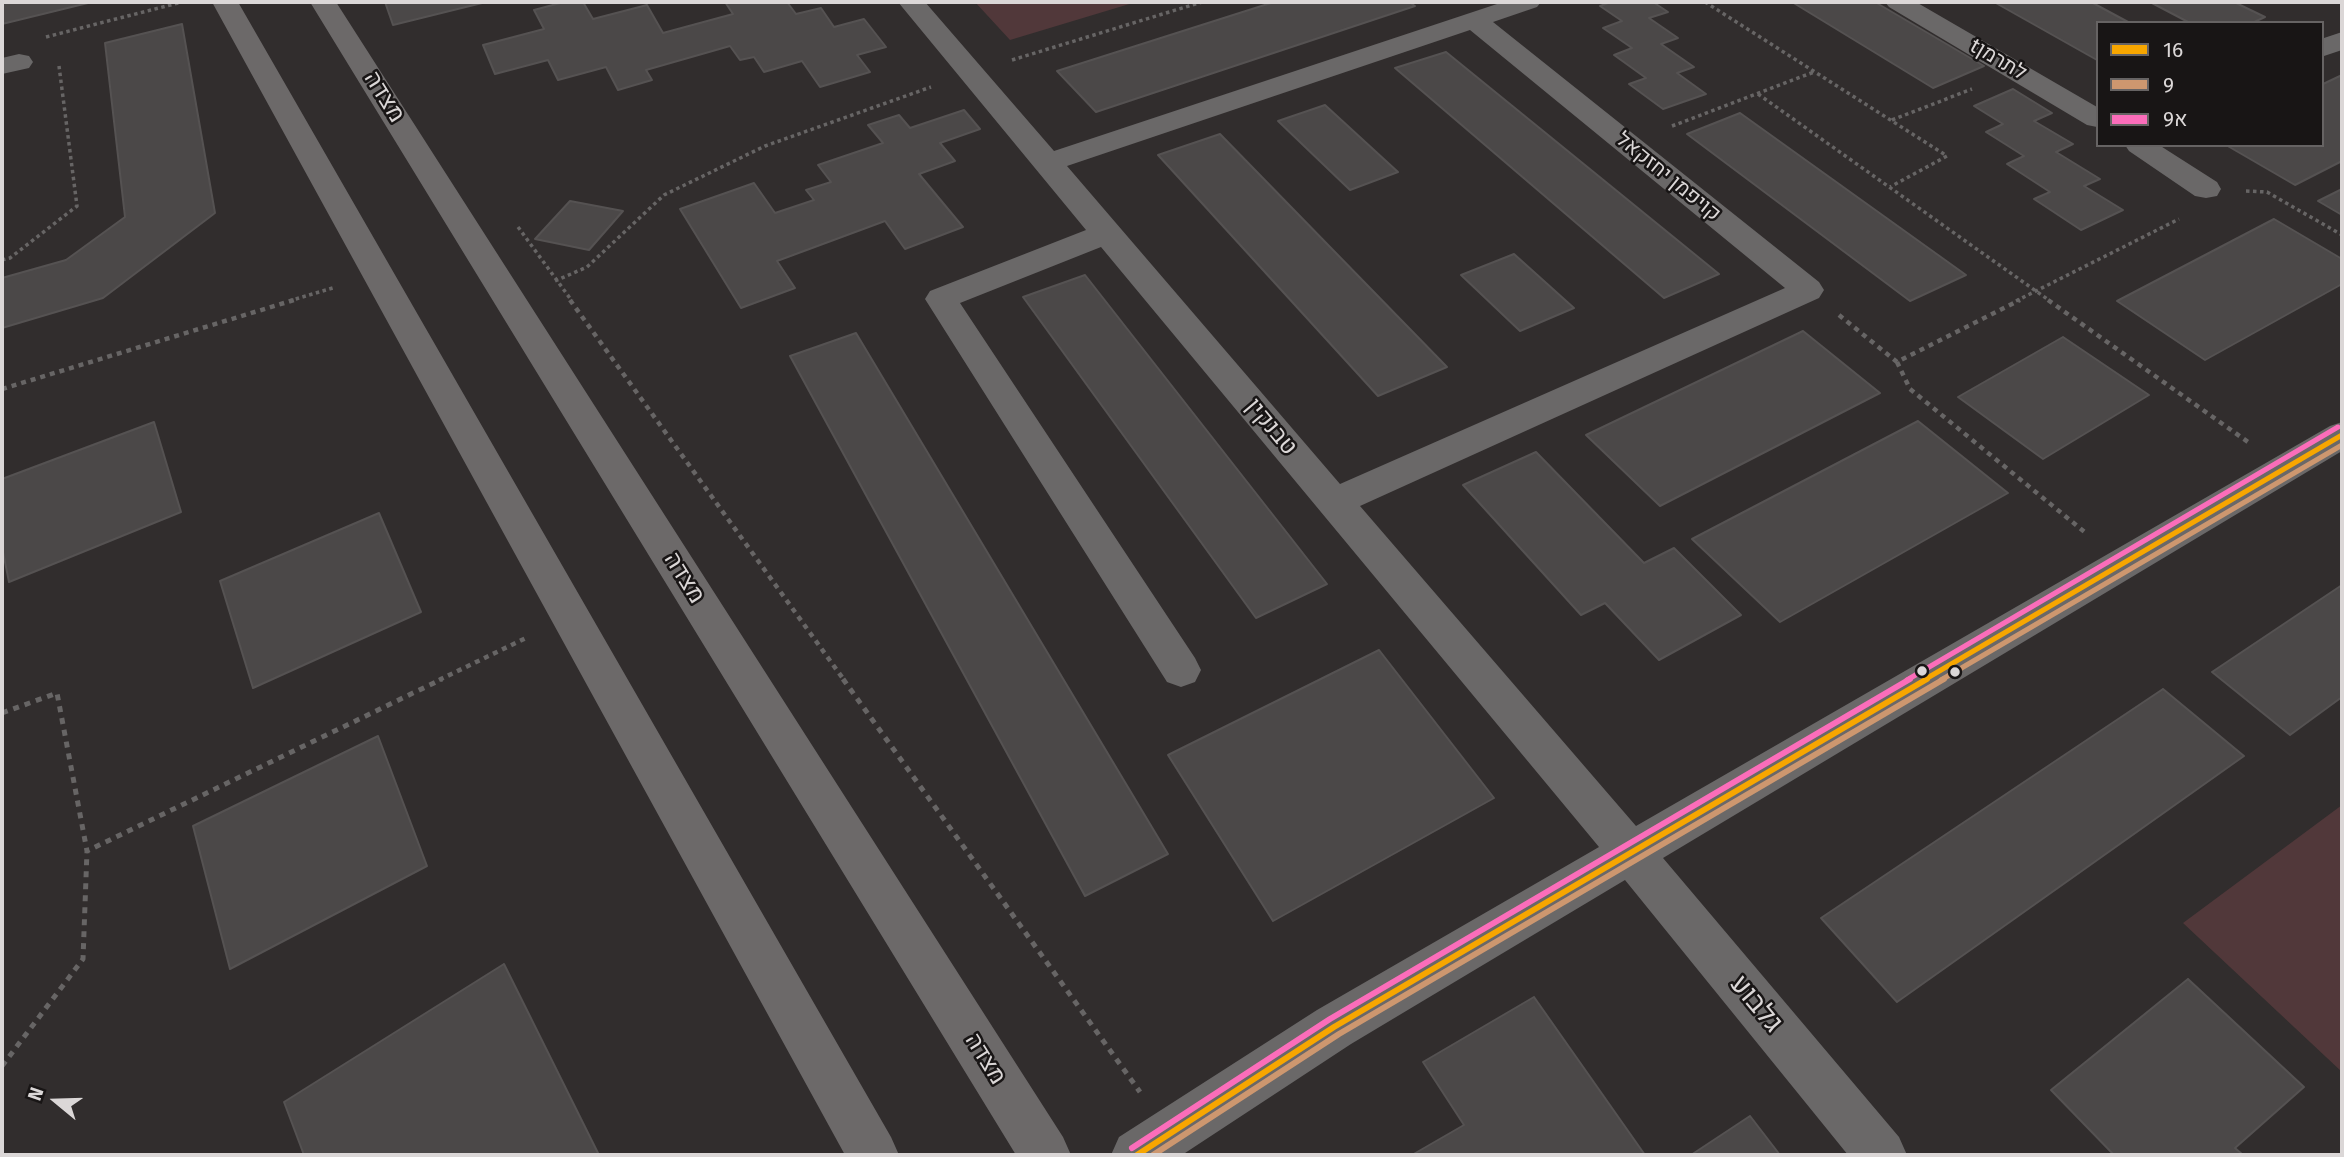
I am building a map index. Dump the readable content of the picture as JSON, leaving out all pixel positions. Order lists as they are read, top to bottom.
{
  "streets": {
    "main road": ["מצדה"],
    "street": [
      "tלתרמן",
      "קויפמן יחזקאל",
      "טבנקין",
      "גלבוע"
    ]
  },
  "crossings": [
    ["טבנקין", "גלבוע"]
  ],
  "lines": ["transit line 9א", "transit line 16", "transit line 9"],
  "legend": ["16", "9", "9א"],
  "north": "left"
}
